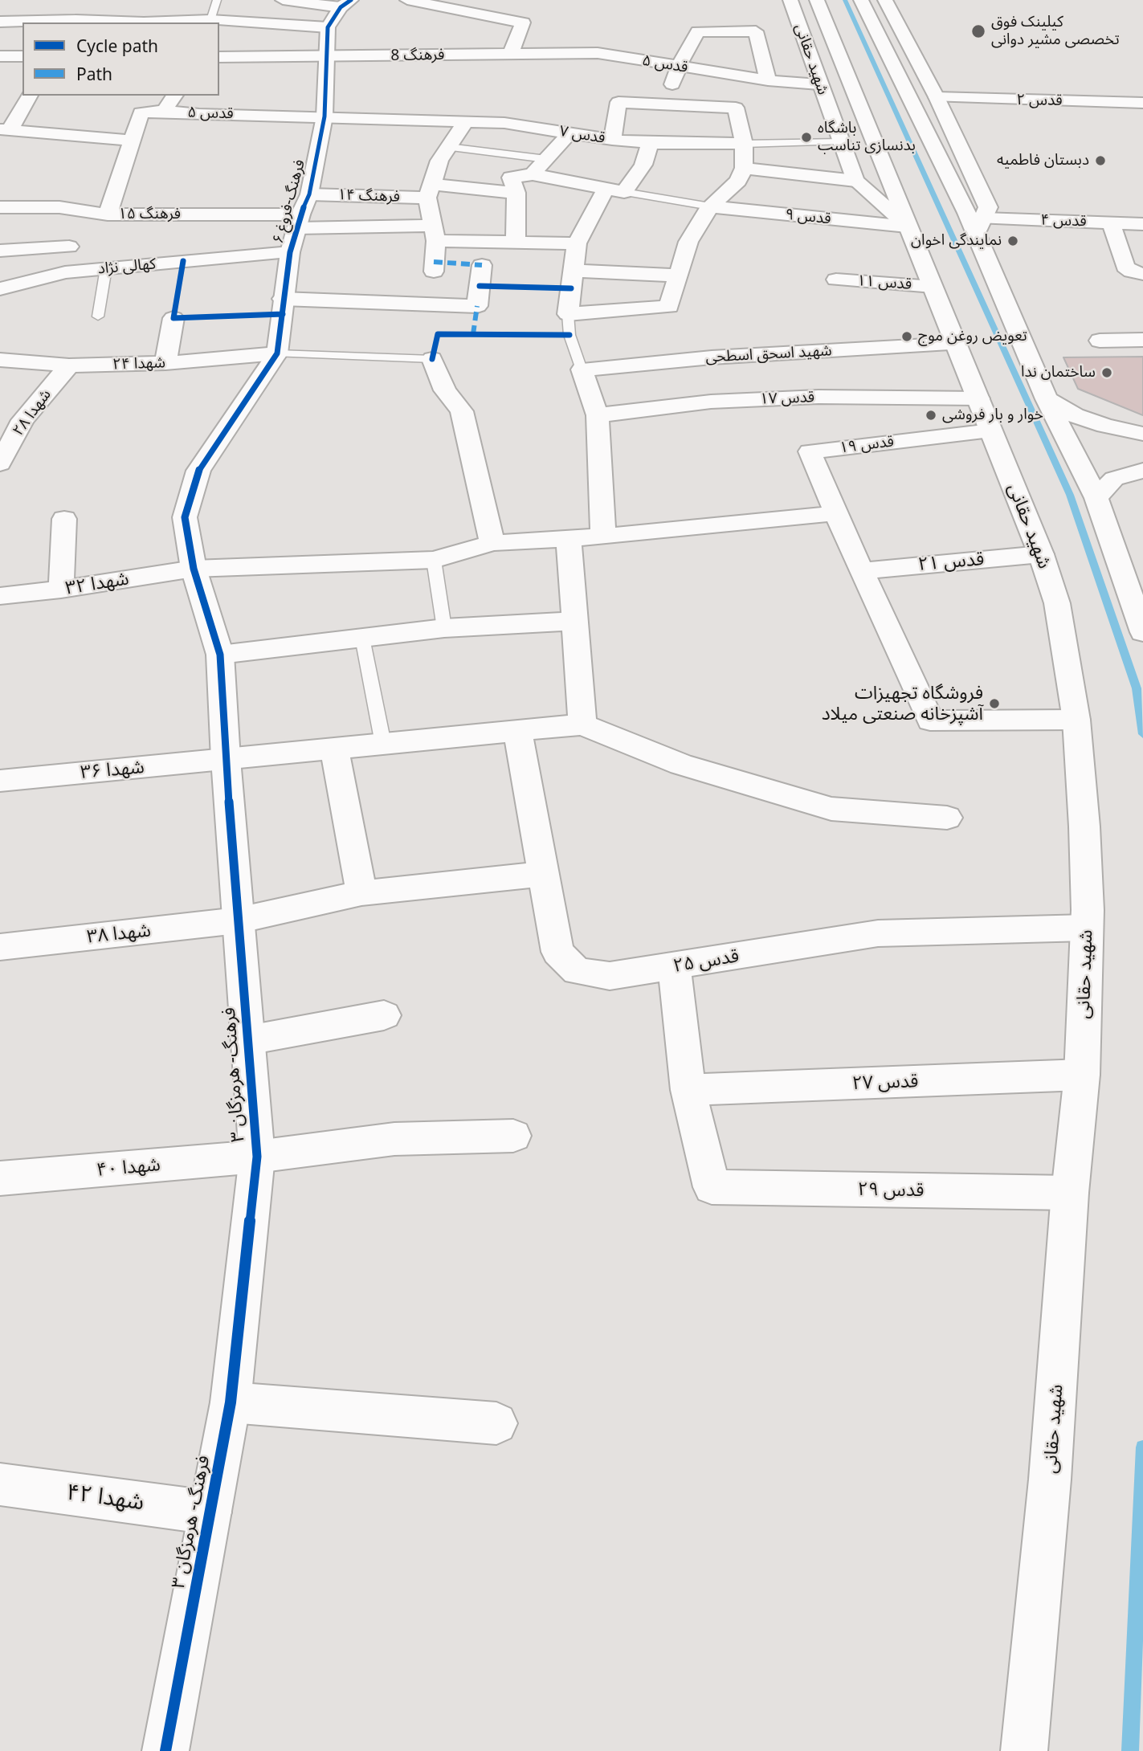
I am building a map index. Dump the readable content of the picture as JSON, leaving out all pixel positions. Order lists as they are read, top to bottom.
{
  "streets": {
    "street": [
      "فرهنگ 8",
      "شهید حقانی",
      "قدس ۵",
      "قدس ۲",
      "قدس ۷",
      "فرهنگ ۱۴",
      "فرهنگ-فروغ ۶",
      "فرهنگ ۱۵",
      "قدس ۹",
      "قدس ۴",
      "کهالی نژاد",
      "قدس ۱۱",
      "شهید اسحق اسطحی",
      "شهدا ۲۴",
      "قدس ۱۷",
      "شهدا ۲۸",
      "قدس ۱۹",
      "قدس ۲۱",
      "شهدا ۳۲",
      "شهدا ۳۶",
      "شهدا ۳۸",
      "قدس ۲۵",
      "فرهنگ- هرمزگان ۳",
      "قدس ۲۷",
      "شهدا ۴۰",
      "قدس ۲۹",
      "شهدا ۴۲"
    ]
  },
  "crossings": [
    ["فرهنگ 8", "قدس ۵"],
    ["فرهنگ 8", "فرهنگ-فروغ ۶"],
    ["شهید حقانی", "قدس ۵"],
    ["شهید حقانی", "قدس ۷"],
    ["شهید حقانی", "قدس ۹"],
    ["شهید حقانی", "قدس ۱۱"],
    ["شهید حقانی", "شهید اسحق اسطحی"],
    ["شهید حقانی", "قدس ۱۷"],
    ["شهید حقانی", "قدس ۱۹"],
    ["شهید حقانی", "قدس ۲۱"],
    ["شهید حقانی", "قدس ۲۵"],
    ["شهید حقانی", "قدس ۲۷"],
    ["شهید حقانی", "قدس ۲۹"],
    ["قدس ۵", "قدس ۷"],
    ["قدس ۵", "فرهنگ-فروغ ۶"],
    ["قدس ۷", "فرهنگ-فروغ ۶"],
    ["فرهنگ ۱۴", "فرهنگ-فروغ ۶"],
    ["فرهنگ-فروغ ۶", "فرهنگ ۱۵"],
    ["فرهنگ-فروغ ۶", "کهالی نژاد"],
    ["فرهنگ-فروغ ۶", "شهدا ۲۴"],
    ["فرهنگ-فروغ ۶", "فرهنگ- هرمزگان ۳"],
    ["شهدا ۲۴", "شهدا ۲۸"],
    ["قدس ۱۹", "شهدا ۳۲"],
    ["شهدا ۳۲", "فرهنگ- هرمزگان ۳"],
    ["شهدا ۳۶", "قدس ۲۵"],
    ["شهدا ۳۶", "فرهنگ- هرمزگان ۳"],
    ["شهدا ۳۸", "قدس ۲۵"],
    ["شهدا ۳۸", "فرهنگ- هرمزگان ۳"],
    ["فرهنگ- هرمزگان ۳", "شهدا ۴۰"],
    ["فرهنگ- هرمزگان ۳", "شهدا ۴۲"],
    ["قدس ۲۷", "قدس ۲۹"]
  ],
  "places": [
    "کیلینک فوق تخصصی مشیر دوانی",
    "باشگاه بدنسازی تناسب",
    "دبستان فاطمیه",
    "نمایندگی اخوان",
    "تعویض روغن موج",
    "ساختمان ندا",
    "خوار و بار فروشی",
    "فروشگاه تجهیزات آشپزخانه صنعتی میلاد"
  ],
  "legend": ["Cycle path", "Path"]
}
